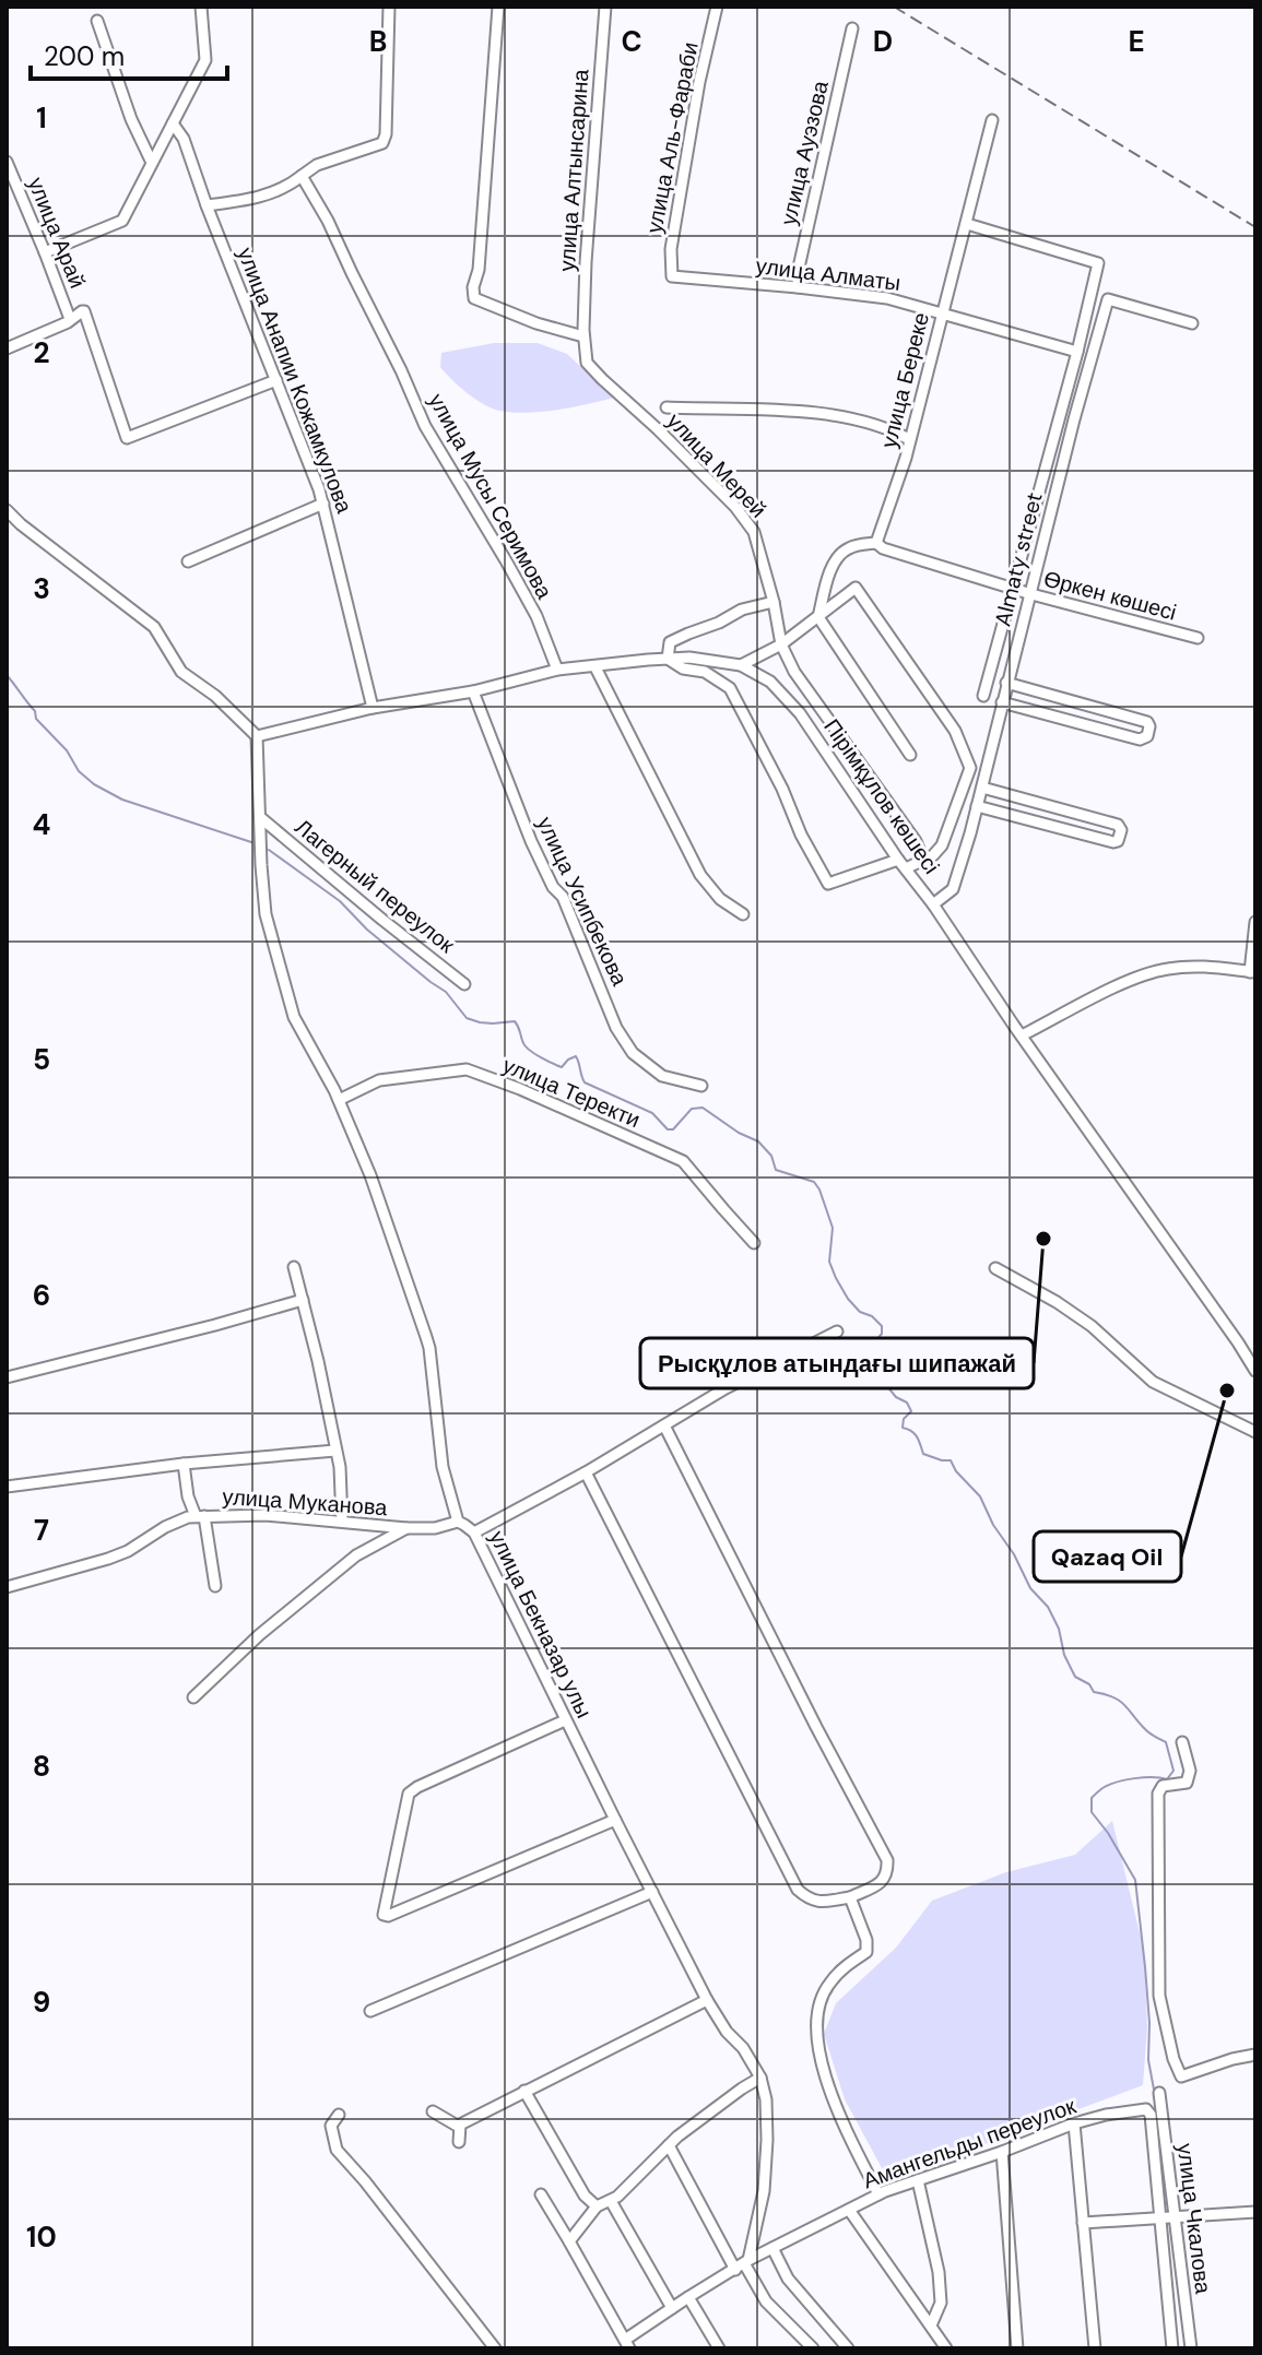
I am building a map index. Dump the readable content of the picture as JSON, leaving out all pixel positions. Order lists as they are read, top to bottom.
{
  "streets": {
    "street": [
      "улица Аль-Фараби",
      "улица Ауэзова",
      "улица Алтынсарина",
      "улица Арай",
      "улица Алматы",
      "улица Анапии Кожамкулова",
      "улица Береке",
      "улица Мерей",
      "улица Мусы Серимова",
      "Almaty street",
      "Өркен көшесі",
      "Пірімқұлов көшесі",
      "Лагерный переулок",
      "улица Усипбекова",
      "улица Теректи",
      "улица Муканова",
      "улица Бекназар улы",
      "Амангельды переулок",
      "улица Чкалова"
    ]
  },
  "crossings": [
    ["улица Аль-Фараби", "улица Алматы"],
    ["улица Ауэзова", "улица Алматы"],
    ["улица Алтынсарина", "улица Мерей"],
    ["улица Алматы", "улица Береке"],
    ["улица Анапии Кожамкулова", "Пірімқұлов көшесі"],
    ["улица Береке", "Өркен көшесі"],
    ["улица Мусы Серимова", "Пірімқұлов көшесі"],
    ["Almaty street", "Өркен көшесі"],
    ["Almaty street", "Пірімқұлов көшесі"],
    ["Пірімқұлов көшесі", "улица Усипбекова"],
    ["Пірімқұлов көшесі", "улица Бекназар улы"],
    ["Лагерный переулок", "улица Бекназар улы"],
    ["улица Теректи", "улица Бекназар улы"],
    ["улица Муканова", "улица Бекназар улы"],
    ["улица Бекназар улы", "Амангельды переулок"],
    ["Амангельды переулок", "улица Чкалова"]
  ],
  "places": ["Рысқұлов атындағы шипажай", "Qazaq Oil"],
  "scale_bar": "200 m",
  "grid": {
    "columns": [
      "B",
      "C",
      "D",
      "E"
    ],
    "rows": [
      "1",
      "2",
      "3",
      "4",
      "5",
      "6",
      "7",
      "8",
      "9",
      "10"
    ]
  }
}
